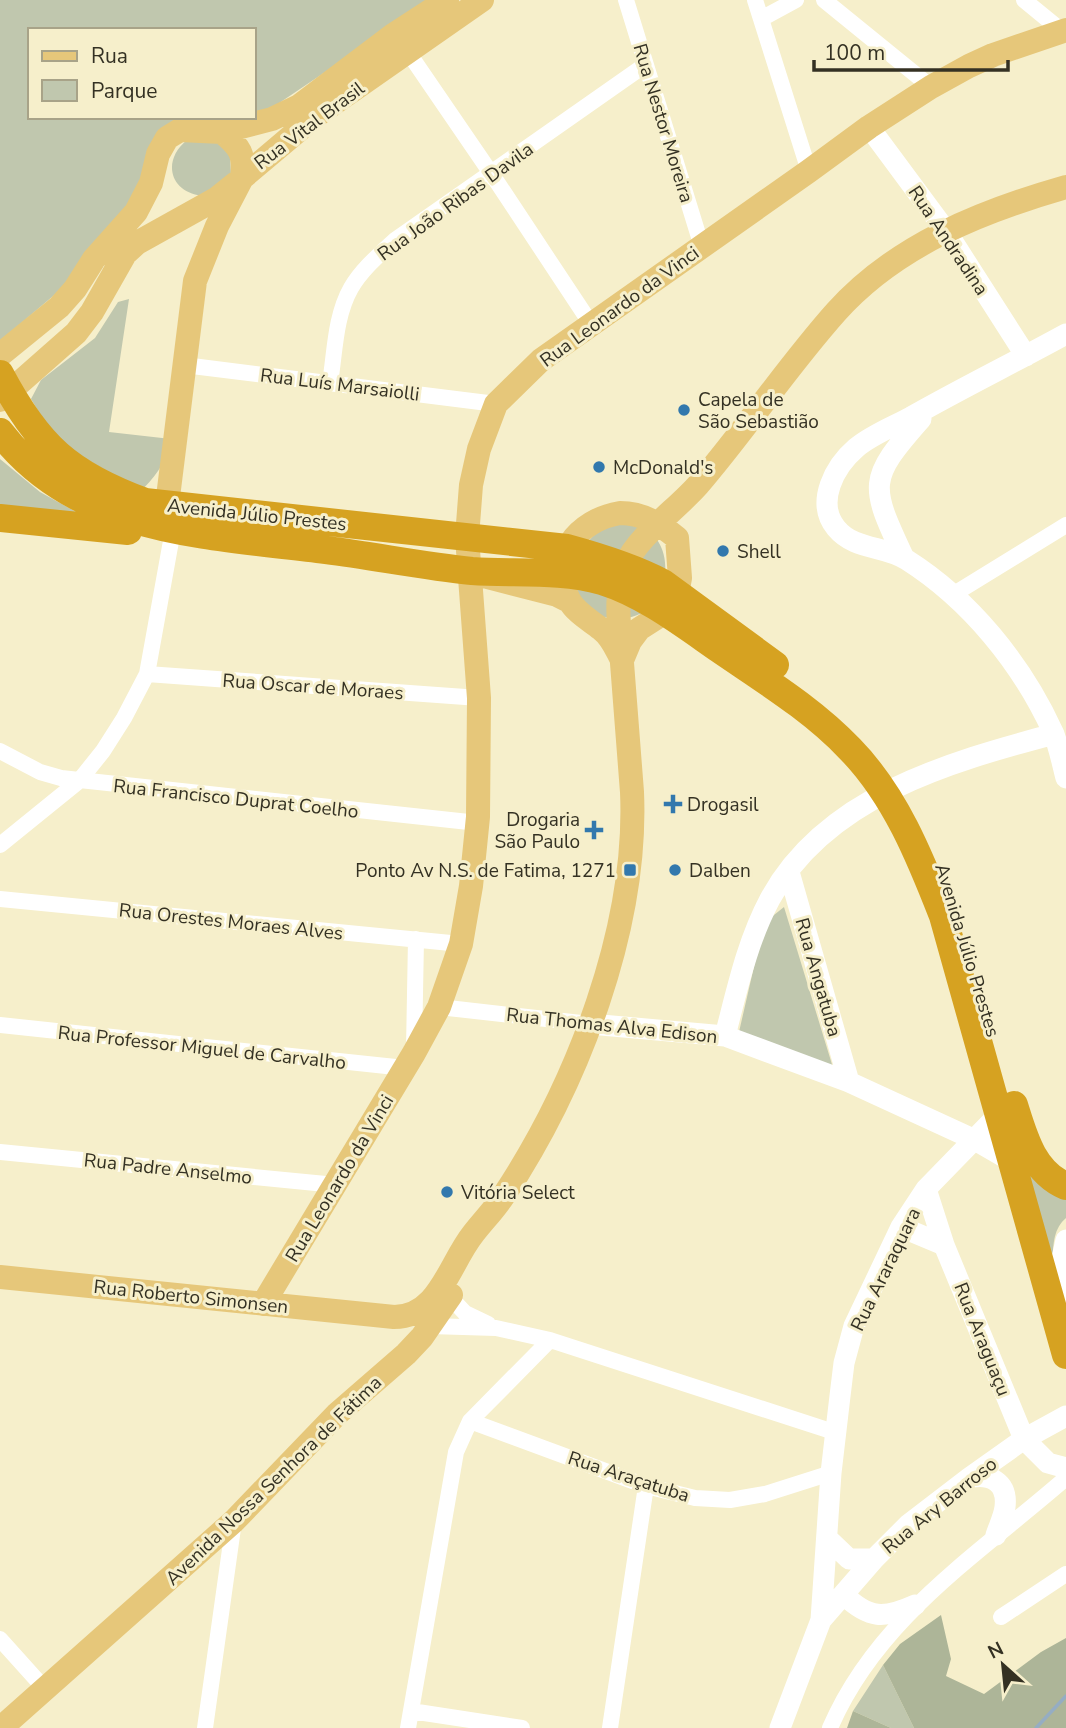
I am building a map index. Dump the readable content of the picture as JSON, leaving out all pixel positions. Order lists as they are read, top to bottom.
{
  "streets": {
    "highway": ["Avenida Júlio Prestes"],
    "main road": [
      "Rua Vital Brasil",
      "Rua Andradina",
      "Rua Leonardo da Vinci",
      "Rua Angatuba",
      "Rua Thomas Alva Edison",
      "Rua Araraquara",
      "Rua Roberto Simonsen",
      "Rua Araguaçu",
      "Avenida Nossa Senhora de Fátima",
      "Rua Ary Barroso"
    ],
    "street": [
      "Rua Nestor Moreira",
      "Rua João Ribas Davila",
      "Rua Luís Marsaiolli",
      "Rua Oscar de Moraes",
      "Rua Francisco Duprat Coelho",
      "Rua Orestes Moraes Alves",
      "Rua Professor Miguel de Carvalho",
      "Rua Padre Anselmo",
      "Rua Araçatuba"
    ]
  },
  "crossings": [
    ["Rua Nestor Moreira", "Rua João Ribas Davila"],
    ["Rua Nestor Moreira", "Rua Leonardo da Vinci"],
    ["Rua Vital Brasil", "Rua Luís Marsaiolli"],
    ["Rua Vital Brasil", "Avenida Júlio Prestes"],
    ["Rua Vital Brasil", "Rua Oscar de Moraes"],
    ["Rua Vital Brasil", "Rua Francisco Duprat Coelho"],
    ["Rua João Ribas Davila", "Rua Luís Marsaiolli"],
    ["Rua Andradina", "Rua Leonardo da Vinci"],
    ["Rua Leonardo da Vinci", "Rua Luís Marsaiolli"],
    ["Rua Leonardo da Vinci", "Avenida Júlio Prestes"],
    ["Rua Leonardo da Vinci", "Rua Oscar de Moraes"],
    ["Rua Leonardo da Vinci", "Rua Francisco Duprat Coelho"],
    ["Rua Leonardo da Vinci", "Rua Orestes Moraes Alves"],
    ["Rua Leonardo da Vinci", "Rua Thomas Alva Edison"],
    ["Rua Leonardo da Vinci", "Rua Professor Miguel de Carvalho"],
    ["Rua Leonardo da Vinci", "Rua Padre Anselmo"],
    ["Rua Leonardo da Vinci", "Rua Roberto Simonsen"],
    ["Avenida Júlio Prestes", "Rua Thomas Alva Edison"],
    ["Avenida Júlio Prestes", "Rua Araraquara"],
    ["Avenida Júlio Prestes", "Avenida Nossa Senhora de Fátima"],
    ["Rua Angatuba", "Rua Thomas Alva Edison"],
    ["Rua Thomas Alva Edison", "Rua Araraquara"],
    ["Rua Thomas Alva Edison", "Avenida Nossa Senhora de Fátima"],
    ["Rua Araraquara", "Rua Araguaçu"],
    ["Rua Araraquara", "Rua Araçatuba"],
    ["Rua Araraquara", "Rua Ary Barroso"],
    ["Rua Roberto Simonsen", "Avenida Nossa Senhora de Fátima"],
    ["Rua Araguaçu", "Rua Ary Barroso"]
  ],
  "places": {
    "other": [
      "Capela de São Sebastião",
      "McDonald's",
      "Shell",
      "Dalben",
      "Vitória Select"
    ],
    "health": ["Drogasil", "Drogaria São Paulo"],
    "transit": ["Ponto Av N.S. de Fatima, 1271"]
  },
  "legend": ["Rua", "Parque"],
  "scale_bar": "100 m",
  "north": "top left"
}
